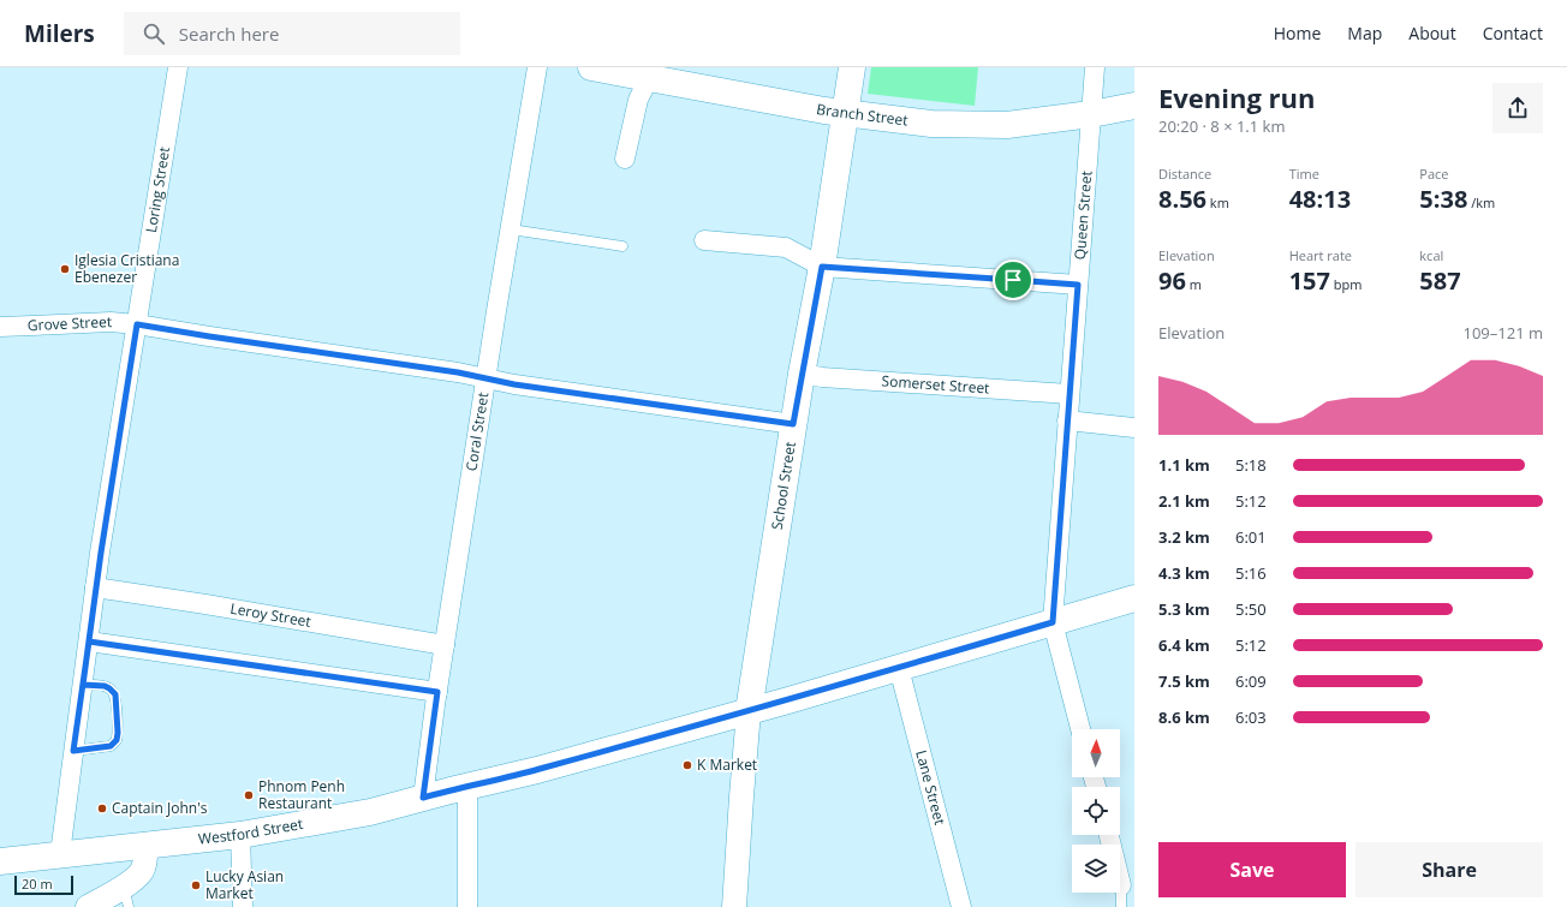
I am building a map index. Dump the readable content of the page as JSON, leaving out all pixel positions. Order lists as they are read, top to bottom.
{
  "streets": {
    "main road": ["Branch Street", "School Street", "Westford Street"],
    "street": [
      "Loring Street",
      "Queen Street",
      "Grove Street",
      "Somerset Street",
      "Coral Street",
      "Leroy Street",
      "Lane Street"
    ]
  },
  "crossings": [
    ["Branch Street", "Queen Street"],
    ["Branch Street", "School Street"],
    ["Loring Street", "Grove Street"],
    ["Loring Street", "Leroy Street"],
    ["Loring Street", "Westford Street"],
    ["Queen Street", "Somerset Street"],
    ["Queen Street", "Westford Street"],
    ["Grove Street", "Coral Street"],
    ["Grove Street", "School Street"],
    ["Somerset Street", "School Street"],
    ["Coral Street", "Leroy Street"],
    ["Coral Street", "Westford Street"],
    ["School Street", "Westford Street"],
    ["Lane Street", "Westford Street"]
  ],
  "places": [
    "Iglesia Cristiana Ebenezer",
    "K Market",
    "Phnom Penh Restaurant",
    "Captain John's",
    "Lucky Asian Market"
  ],
  "scale_bar": "20 m",
  "north": "top",
  "page": {
    "header": "Milers",
    "search": "Search here",
    "nav": [
      "Home",
      "Map",
      "About",
      "Contact"
    ],
    "heading": ["Evening run", "20:20 · 8 × 1.1 km"],
    "stats": [
      ["Distance", "8.56 km"],
      ["Time", "48:13"],
      ["Pace", "5:38 /km"],
      ["Elevation", "96 m"],
      ["Heart rate", "157 bpm"],
      ["kcal", "587"]
    ],
    "chart": ["Elevation", "109–121 m"],
    "list": [
      {
        "name": "1.1 km",
        "note": "5:18"
      },
      {
        "name": "2.1 km",
        "note": "5:12"
      },
      {
        "name": "3.2 km",
        "note": "6:01"
      },
      {
        "name": "4.3 km",
        "note": "5:16"
      },
      {
        "name": "5.3 km",
        "note": "5:50"
      },
      {
        "name": "6.4 km",
        "note": "5:12"
      },
      {
        "name": "7.5 km",
        "note": "6:09"
      },
      {
        "name": "8.6 km",
        "note": "6:03"
      }
    ],
    "buttons": ["Save", "Share"],
    "scale": "20 m"
  }
}
